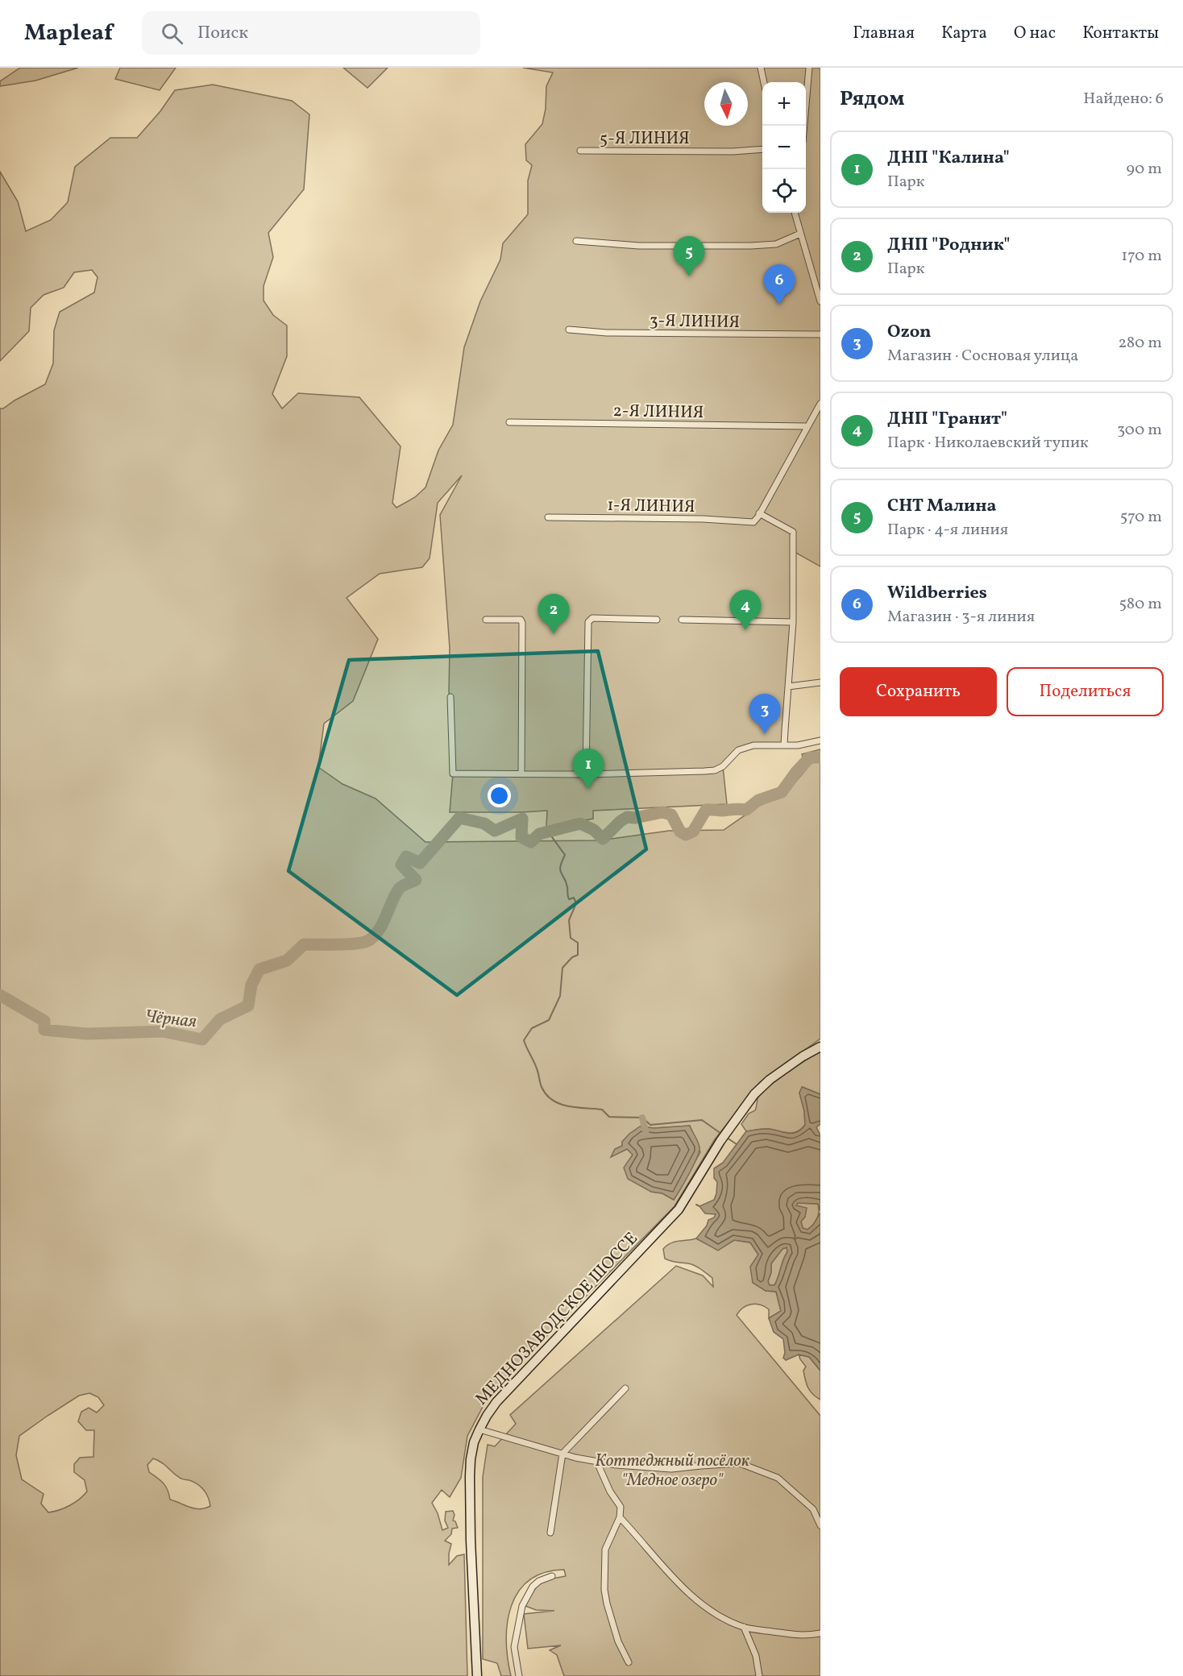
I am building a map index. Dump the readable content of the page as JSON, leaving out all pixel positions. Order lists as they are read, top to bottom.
{
  "streets": {
    "main road": ["МЕДНОЗАВОДСКОЕ ШОССЕ"],
    "street": [
      "5-Я ЛИНИЯ",
      "3-Я ЛИНИЯ",
      "2-Я ЛИНИЯ",
      "1-Я ЛИНИЯ"
    ]
  },
  "water": ["Чёрная"],
  "parks": ["Коттеджный посёлок \"Медное озеро\""],
  "north": "bottom",
  "page": {
    "header": "Mapleaf",
    "search": "Поиск",
    "nav": [
      "Главная",
      "Карта",
      "О нас",
      "Контакты"
    ],
    "heading": ["Рядом", "Найдено: 6"],
    "map_buttons": ["+", "−"],
    "list": [
      {
        "mark": "1",
        "name": "ДНП \"Калина\"",
        "note": "Парк",
        "value": "90 m"
      },
      {
        "mark": "2",
        "name": "ДНП \"Родник\"",
        "note": "Парк",
        "value": "170 m"
      },
      {
        "mark": "3",
        "name": "Ozon",
        "note": "Магазин · Сосновая улица",
        "value": "280 m"
      },
      {
        "mark": "4",
        "name": "ДНП \"Гранит\"",
        "note": "Парк · Николаевский тупик",
        "value": "300 m"
      },
      {
        "mark": "5",
        "name": "СНТ Малина",
        "note": "Парк · 4-я линия",
        "value": "570 m"
      },
      {
        "mark": "6",
        "name": "Wildberries",
        "note": "Магазин · 3-я линия",
        "value": "580 m"
      }
    ],
    "pins": [
      "5",
      "6",
      "4",
      "2",
      "3",
      "1"
    ],
    "buttons": ["Сохранить", "Поделиться"]
  }
}
